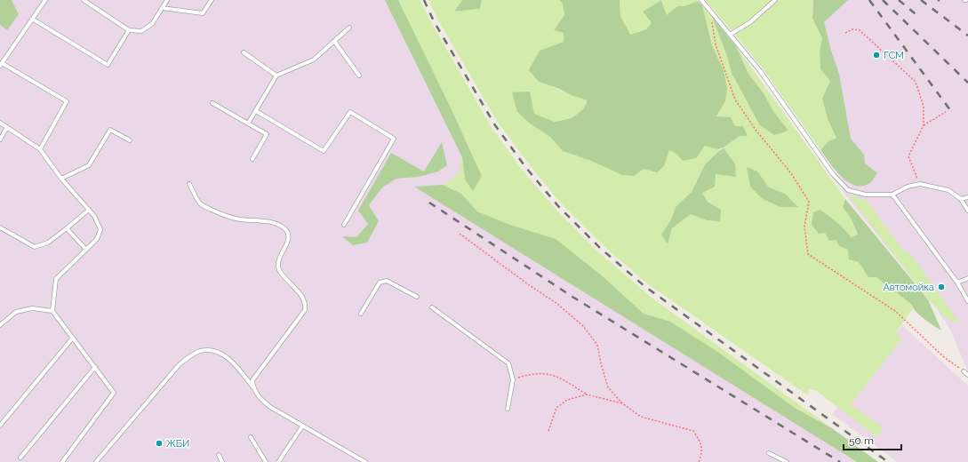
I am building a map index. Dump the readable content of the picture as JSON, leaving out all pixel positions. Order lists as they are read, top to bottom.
{
  "places": ["ГСМ", "Автомойка", "ЖБИ"],
  "scale_bar": "50 m"
}
